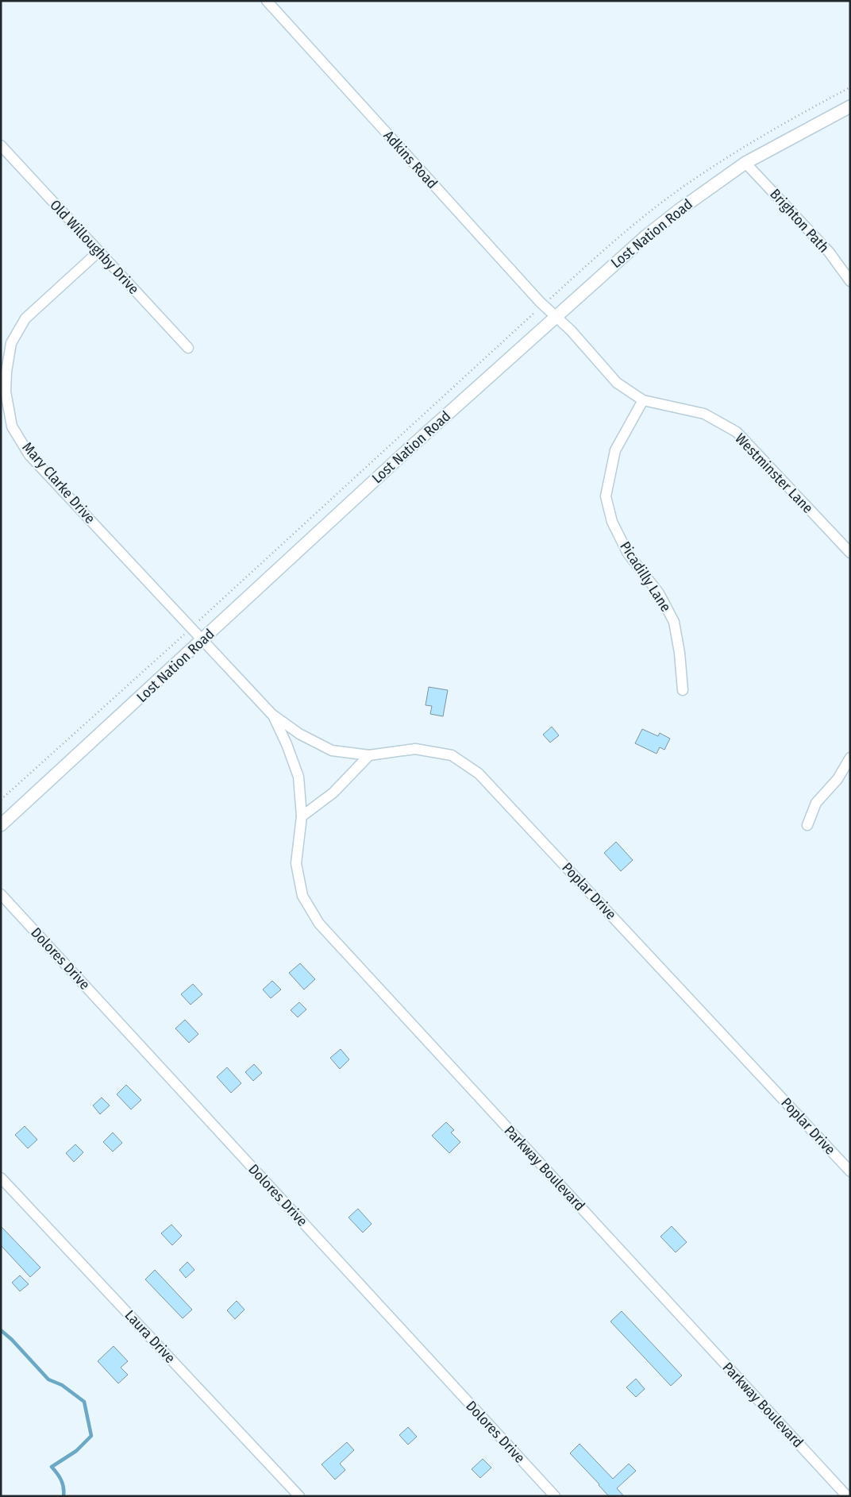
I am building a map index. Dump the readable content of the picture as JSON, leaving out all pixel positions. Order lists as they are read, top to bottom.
{
  "streets": {
    "street": [
      "Adkins Road",
      "Brighton Path",
      "Lost Nation Road",
      "Old Willoughby Drive",
      "Westminster Lane",
      "Mary Clarke Drive",
      "Picadilly Lane",
      "Poplar Drive",
      "Dolores Drive",
      "Parkway Boulevard",
      "Laura Drive"
    ]
  },
  "crossings": [
    ["Adkins Road", "Lost Nation Road"],
    ["Adkins Road", "Westminster Lane"],
    ["Brighton Path", "Lost Nation Road"],
    ["Lost Nation Road", "Westminster Lane"],
    ["Lost Nation Road", "Mary Clarke Drive"],
    ["Lost Nation Road", "Parkway Boulevard"],
    ["Old Willoughby Drive", "Mary Clarke Drive"],
    ["Westminster Lane", "Picadilly Lane"],
    ["Mary Clarke Drive", "Parkway Boulevard"],
    ["Poplar Drive", "Parkway Boulevard"]
  ]
}
